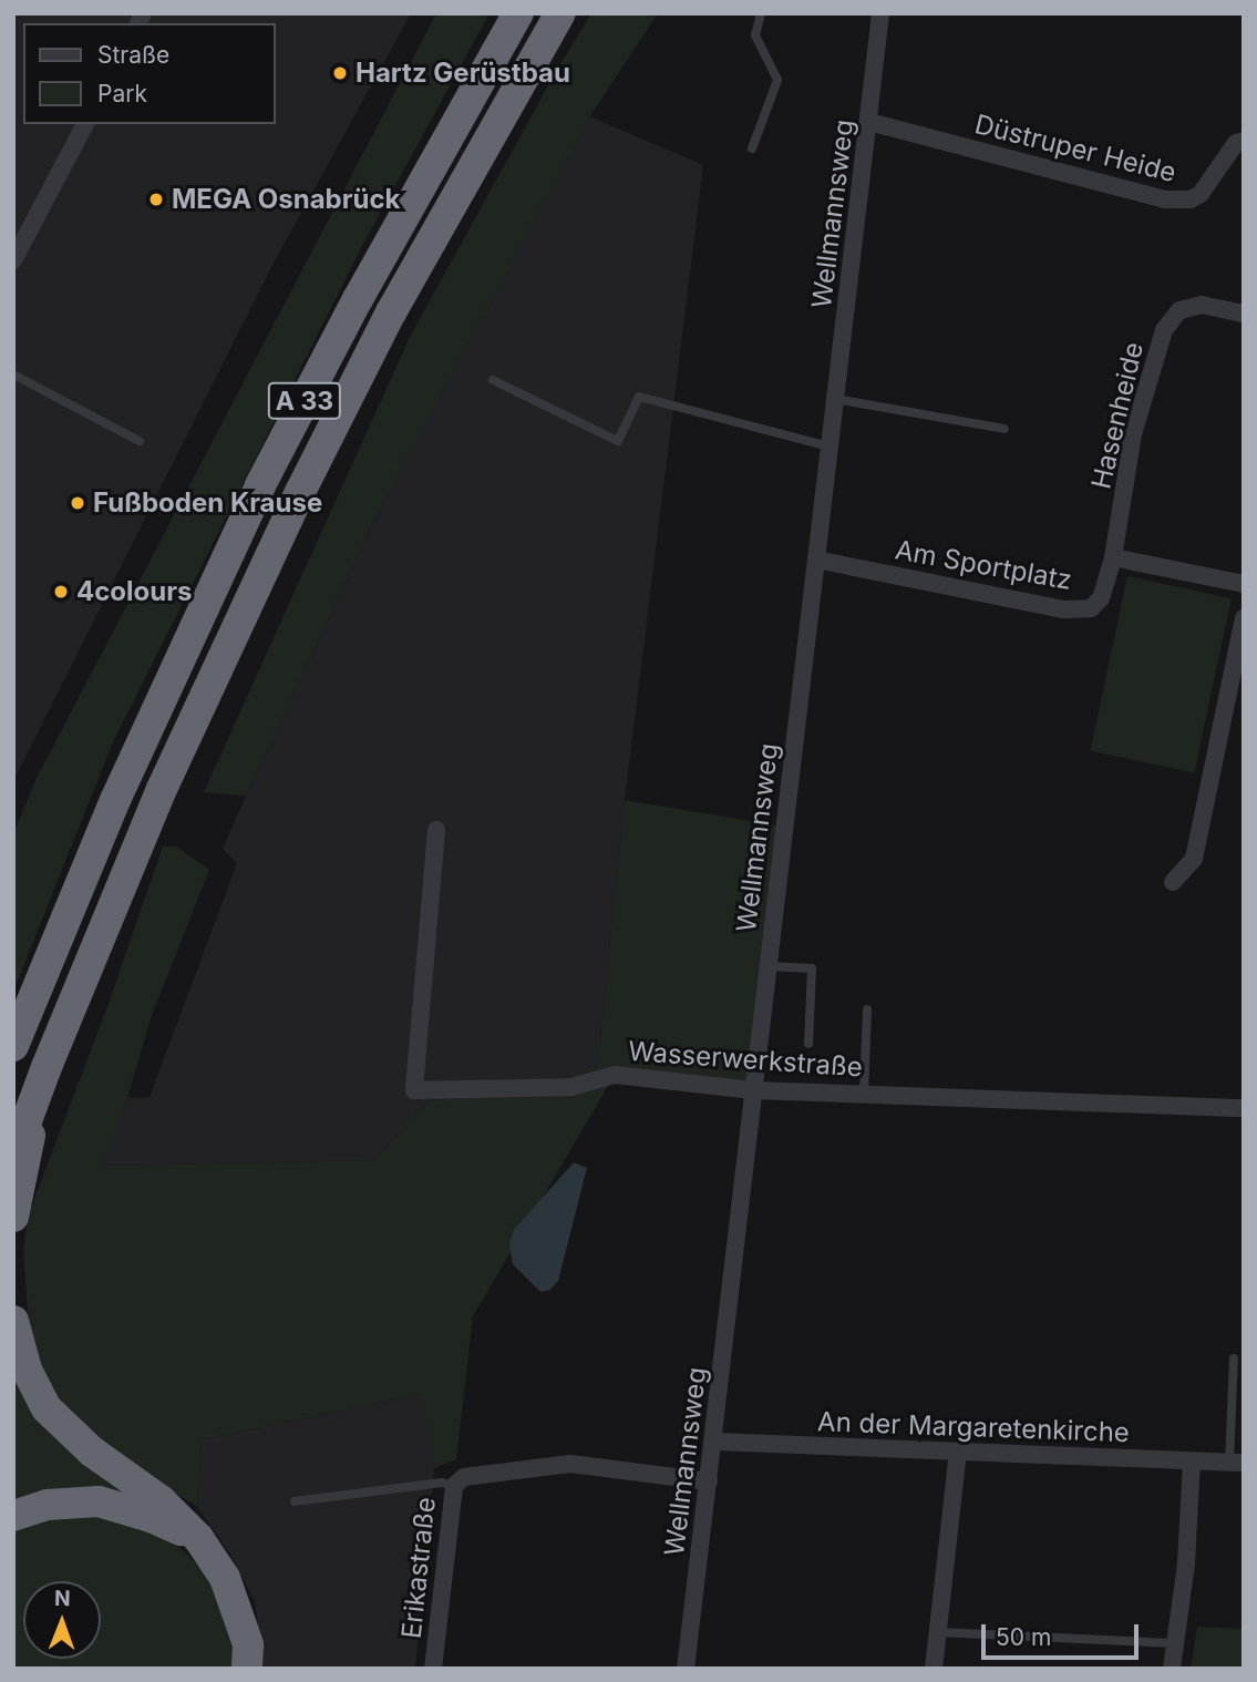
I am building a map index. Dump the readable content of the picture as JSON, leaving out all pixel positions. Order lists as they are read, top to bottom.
{
  "streets": {
    "highway": ["A 33"],
    "street": [
      "Düstruper Heide",
      "Wellmannsweg",
      "Hasenheide",
      "Am Sportplatz",
      "Wasserwerkstraße",
      "An der Margaretenkirche",
      "Erikastraße"
    ]
  },
  "crossings": [
    ["Düstruper Heide", "Wellmannsweg"],
    ["Wellmannsweg", "Am Sportplatz"],
    ["Wellmannsweg", "Wasserwerkstraße"],
    ["Wellmannsweg", "An der Margaretenkirche"],
    ["Hasenheide", "Am Sportplatz"]
  ],
  "places": [
    "Hartz Gerüstbau",
    "MEGA Osnabrück",
    "Fußboden Krause",
    "4colours"
  ],
  "legend": ["Straße", "Park"],
  "scale_bar": "50 m",
  "north": "top"
}
